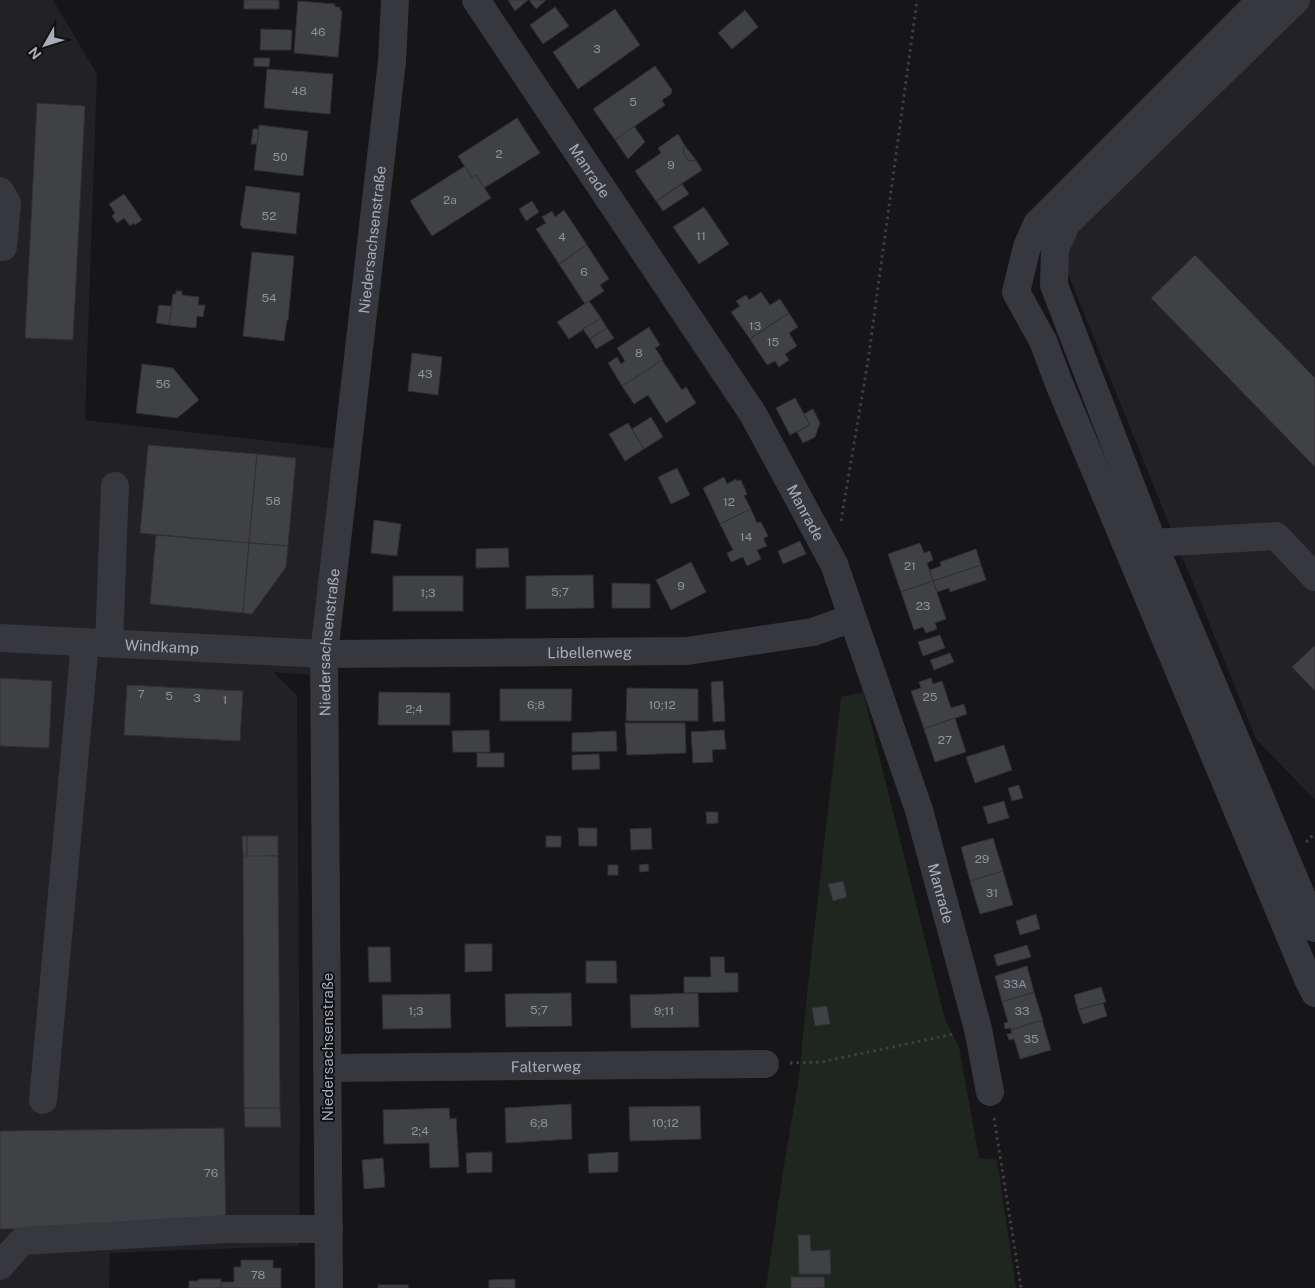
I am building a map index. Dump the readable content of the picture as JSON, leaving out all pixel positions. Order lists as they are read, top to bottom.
{
  "streets": {
    "street": [
      "Manrade",
      "Niedersachsenstraße",
      "Windkamp",
      "Libellenweg",
      "Falterweg"
    ]
  },
  "crossings": [
    ["Manrade", "Libellenweg"],
    ["Niedersachsenstraße", "Windkamp"],
    ["Niedersachsenstraße", "Libellenweg"],
    ["Niedersachsenstraße", "Falterweg"],
    ["Windkamp", "Libellenweg"]
  ],
  "house_numbers": [
    "46",
    "3",
    "48",
    "5",
    "2",
    "50",
    "9",
    "2a",
    "52",
    "11",
    "4",
    "6",
    "54",
    "13",
    "15",
    "8",
    "43",
    "56",
    "58",
    "12",
    "14",
    "21",
    "9",
    "5;7",
    "1;3",
    "23",
    "7",
    "5",
    "25",
    "3",
    "1",
    "6;8",
    "10;12",
    "2;4",
    "27",
    "29",
    "31",
    "33A",
    "5;7",
    "1;3",
    "9;11",
    "33",
    "35",
    "6;8",
    "10;12",
    "2;4",
    "76",
    "78"
  ],
  "north": "bottom left"
}
